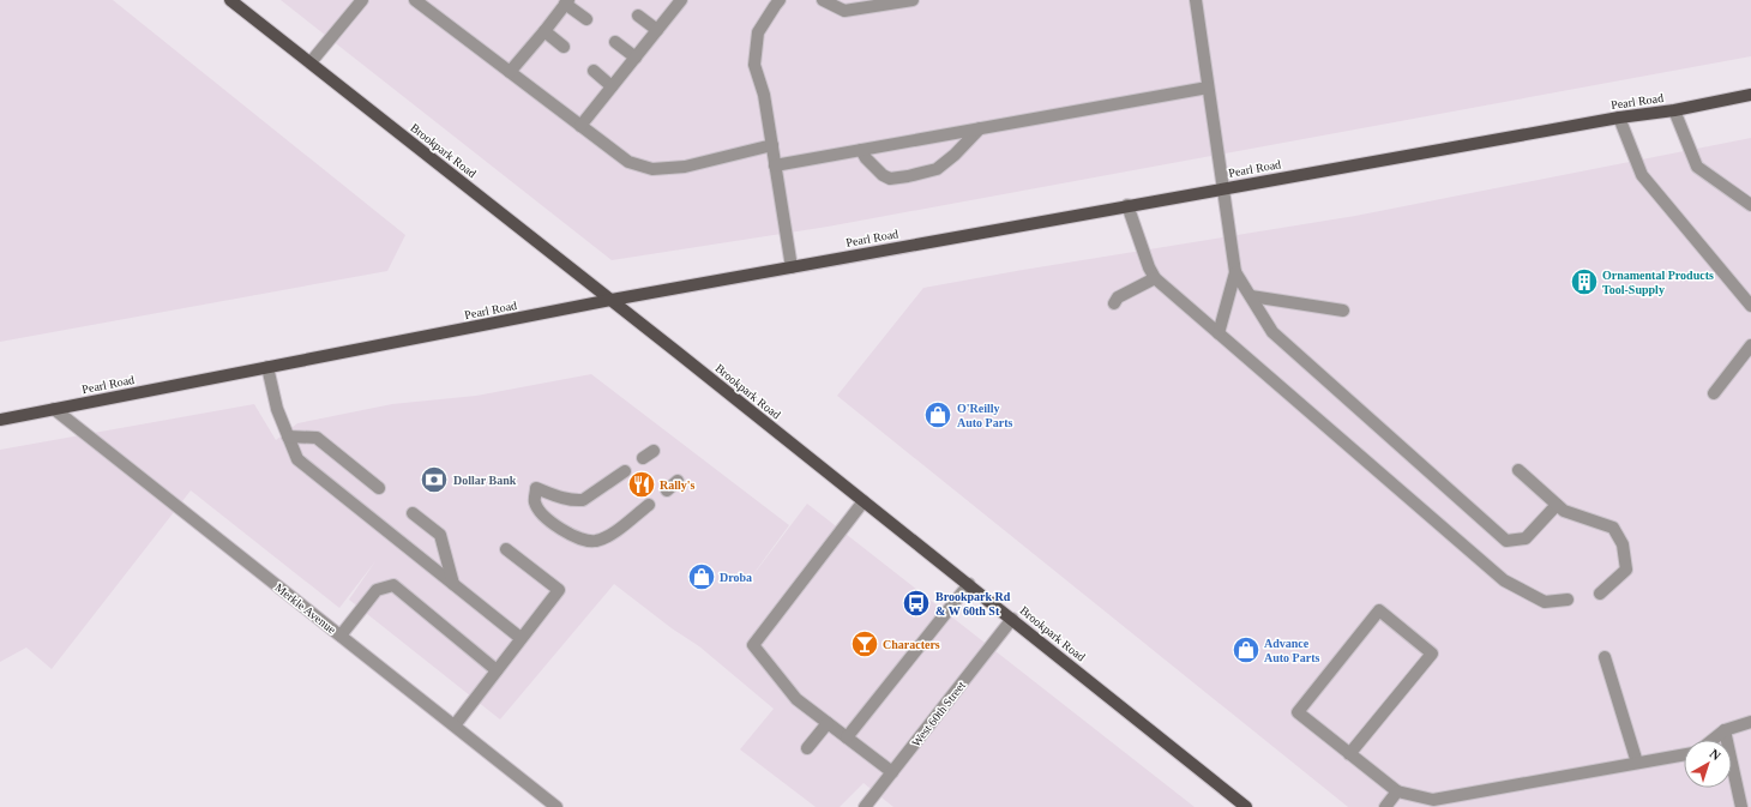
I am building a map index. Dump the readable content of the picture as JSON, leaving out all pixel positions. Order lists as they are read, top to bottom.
{
  "streets": {
    "main road": ["Pearl Road", "Brookpark Road"],
    "street": ["Merkle Avenue", "West 60th Street"]
  },
  "crossings": [
    ["Pearl Road", "Brookpark Road"],
    ["Pearl Road", "Merkle Avenue"],
    ["Brookpark Road", "West 60th Street"]
  ],
  "places": {
    "building": ["Ornamental Products Tool-Supply"],
    "shop": ["O'Reilly Auto Parts", "Droba", "Advance Auto Parts"],
    "bank": ["Dollar Bank"],
    "restaurant": ["Rally's"],
    "bus stop": ["Brookpark Rd & W 60th St"],
    "bar": ["Characters"]
  },
  "north": "top right"
}
